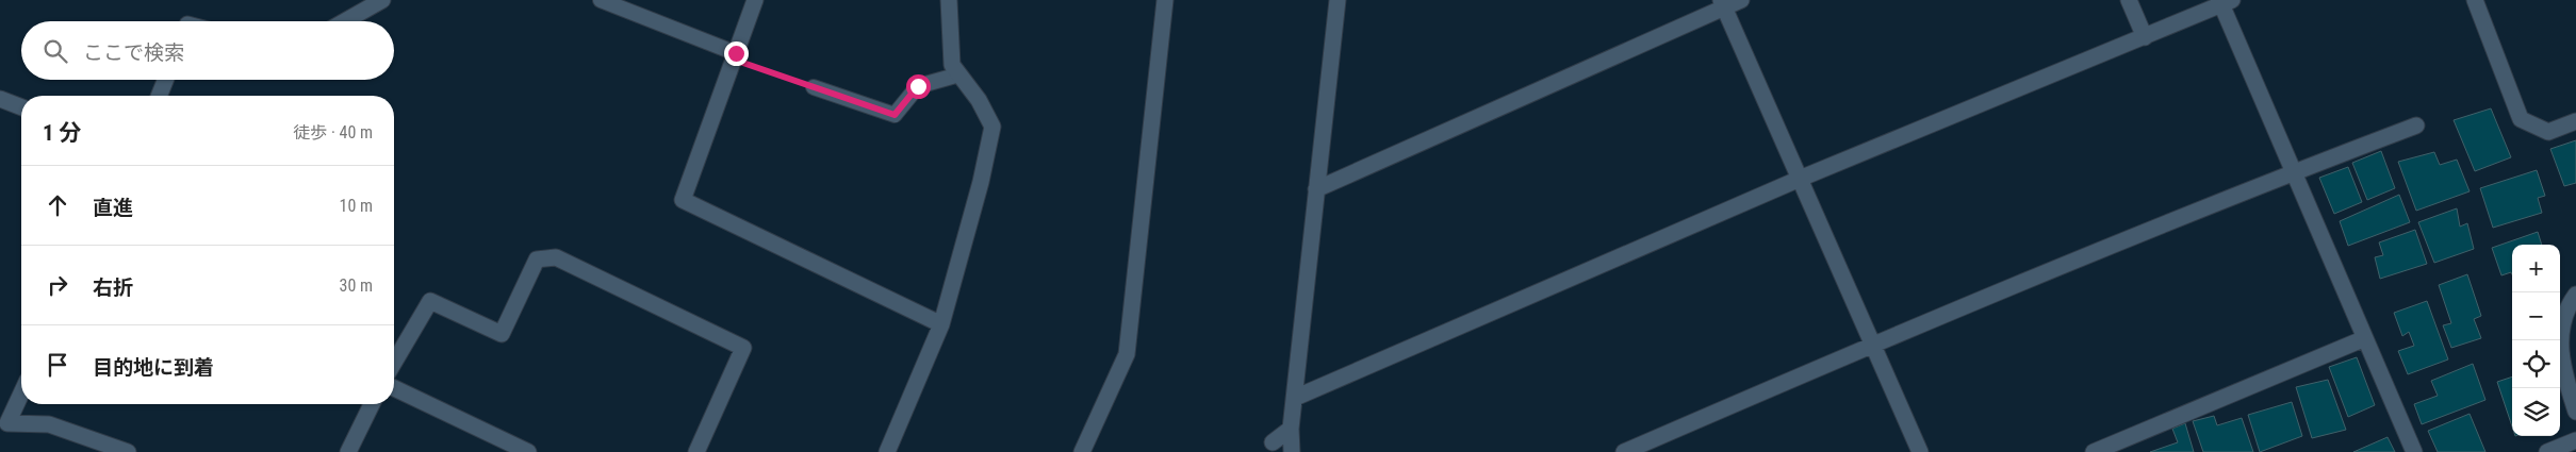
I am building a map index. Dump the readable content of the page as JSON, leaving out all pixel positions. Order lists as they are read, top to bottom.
{
  "page": {
    "search": "ここで検索",
    "heading": ["1 分", "徒歩 · 40 m"],
    "list": [
      ["直進", "10 m"],
      ["右折", "30 m"],
      "目的地に到着"
    ],
    "map_buttons": ["+", "−"]
  }
}
